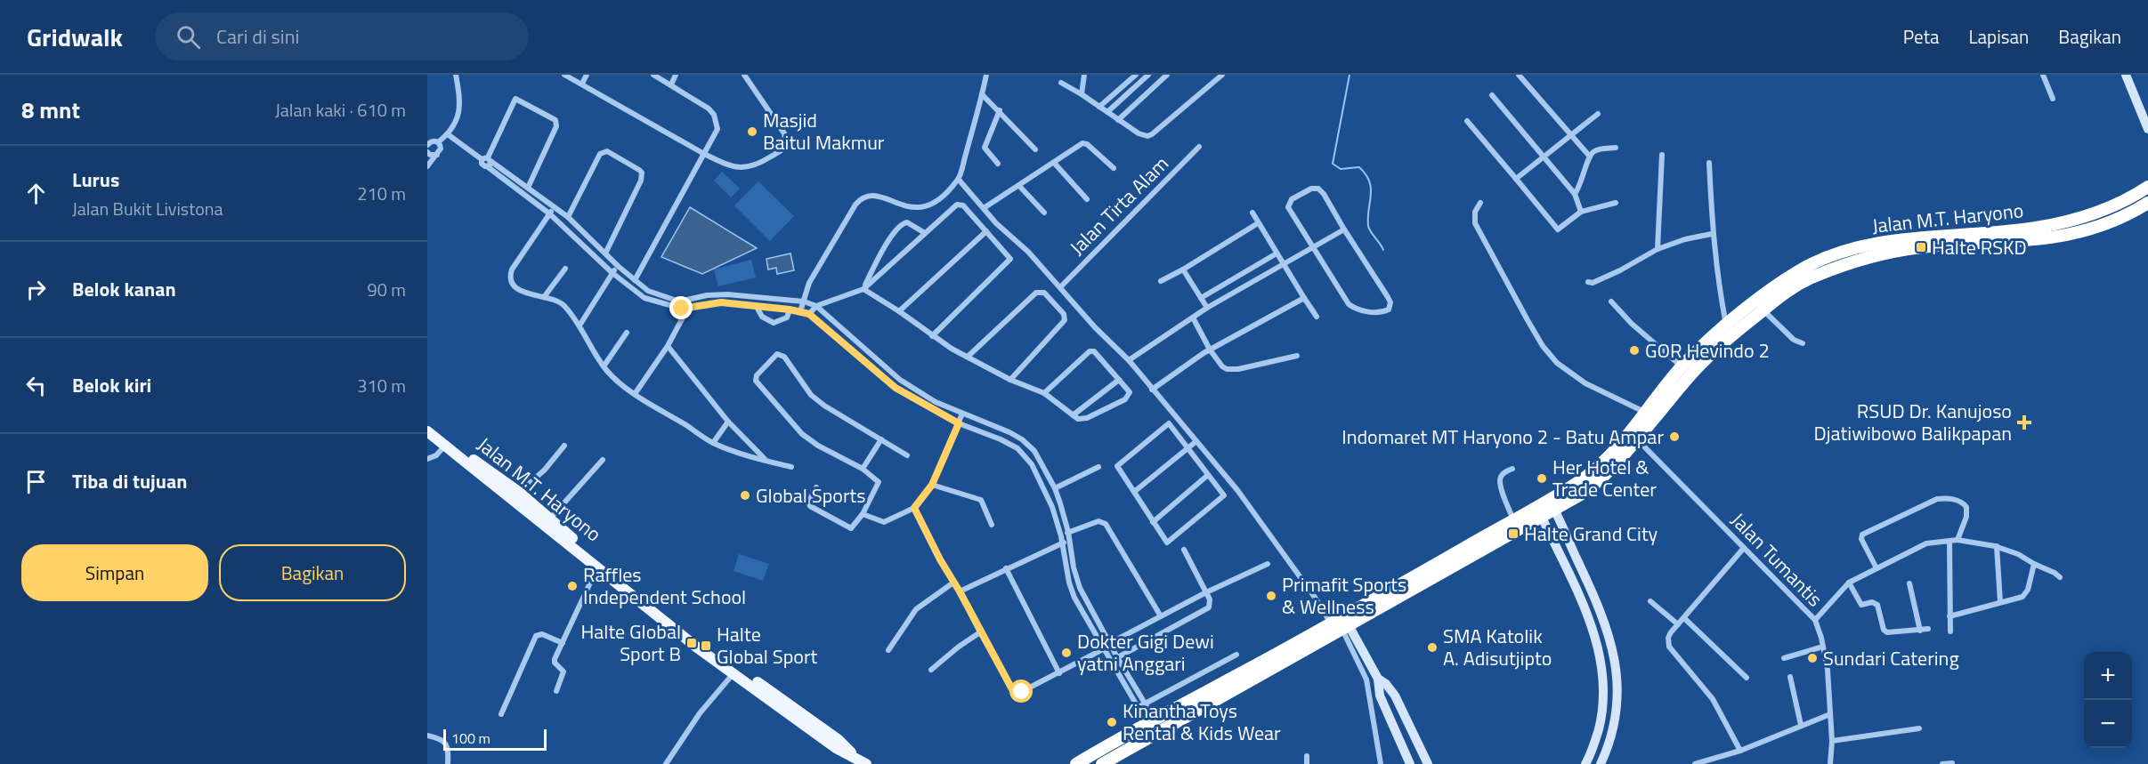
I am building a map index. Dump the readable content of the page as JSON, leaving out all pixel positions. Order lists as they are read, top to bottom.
{
  "streets": {
    "highway": ["Jalan M.T. Haryono"],
    "street": ["Jalan Tirta Alam", "Jalan Tumantis"]
  },
  "crossings": [
    ["Jalan M.T. Haryono", "Jalan Tumantis"]
  ],
  "places": {
    "other": [
      "Masjid Baitul Makmur",
      "GOR Hevindo 2",
      "Indomaret MT Haryono 2 - Batu Ampar",
      "Her Hotel & Trade Center",
      "Global Sports",
      "Raffles Independent School",
      "Primafit Sports & Wellness",
      "SMA Katolik A. Adisutjipto",
      "Dokter Gigi Dewi yatni Anggari",
      "Sundari Catering",
      "Kinantha Toys Rental & Kids Wear"
    ],
    "transit": [
      "Halte RSKD",
      "Halte Grand City",
      "Halte Global Sport B",
      "Halte Global Sport"
    ],
    "health": ["RSUD Dr. Kanujoso Djatiwibowo Balikpapan"]
  },
  "scale_bar": "100 m",
  "page": {
    "header": "Gridwalk",
    "search": "Cari di sini",
    "nav": ["Peta", "Lapisan", "Bagikan"],
    "heading": ["8 mnt", "Jalan kaki · 610 m"],
    "list": [
      ["Lurus", "Jalan Bukit Livistona", "210 m"],
      ["Belok kanan", "90 m"],
      ["Belok kiri", "310 m"],
      "Tiba di tujuan"
    ],
    "buttons": ["Simpan", "Bagikan"],
    "map_buttons": ["+", "−"],
    "scale": "100 m"
  }
}
